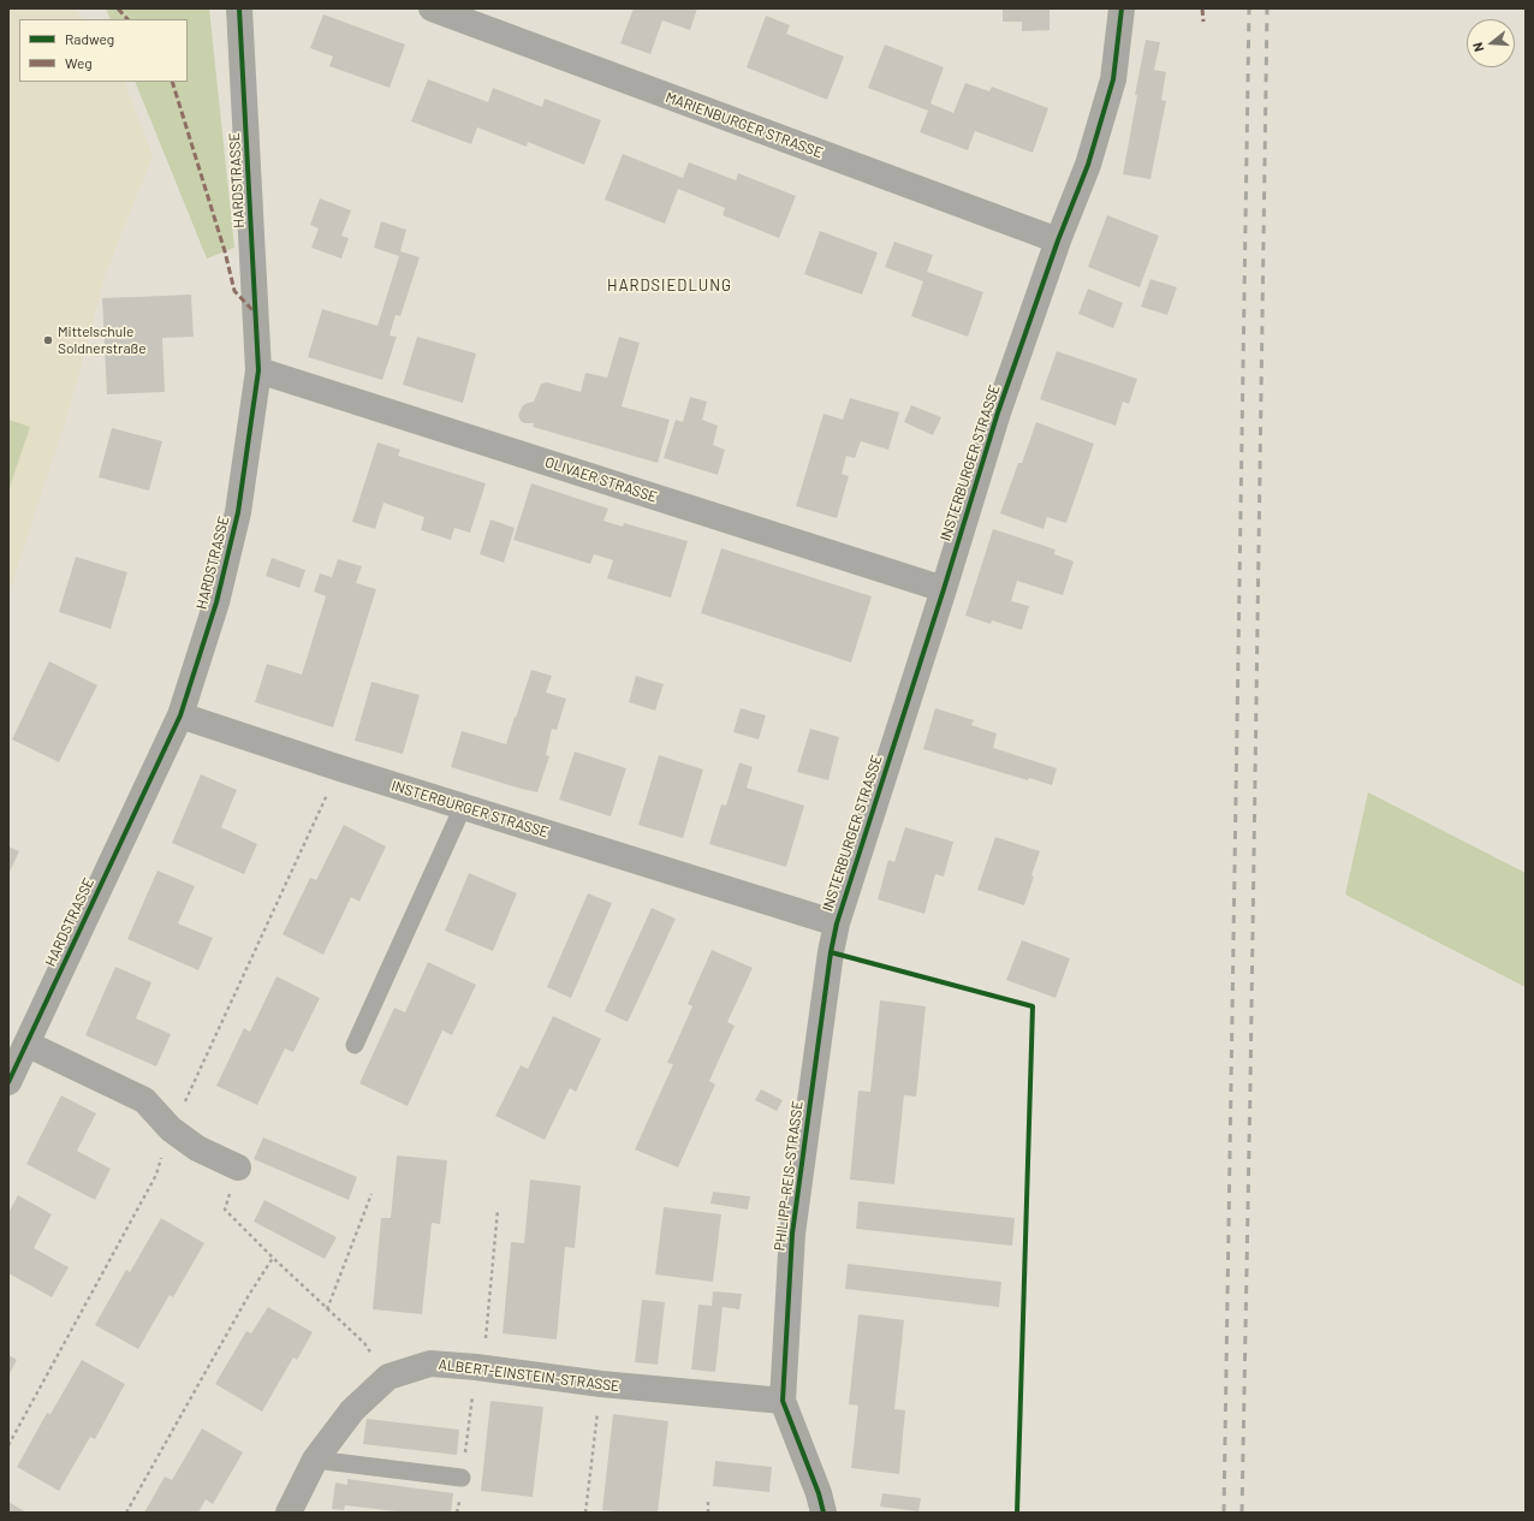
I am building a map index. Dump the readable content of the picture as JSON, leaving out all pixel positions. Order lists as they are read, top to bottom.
{
  "streets": {
    "street": [
      "MARIENBURGER STRASSE",
      "HARDSTRASSE",
      "INSTERBURGER STRASSE",
      "OLIVAER STRASSE",
      "PHILIPP-REIS-STRASSE",
      "ALBERT-EINSTEIN-STRASSE"
    ]
  },
  "crossings": [
    ["MARIENBURGER STRASSE", "INSTERBURGER STRASSE"],
    ["HARDSTRASSE", "INSTERBURGER STRASSE"],
    ["HARDSTRASSE", "OLIVAER STRASSE"],
    ["INSTERBURGER STRASSE", "OLIVAER STRASSE"],
    ["INSTERBURGER STRASSE", "PHILIPP-REIS-STRASSE"],
    ["PHILIPP-REIS-STRASSE", "ALBERT-EINSTEIN-STRASSE"]
  ],
  "districts": ["HARDSIEDLUNG"],
  "places": ["Mittelschule Soldnerstraße"],
  "legend": ["Radweg", "Weg"],
  "north": "left"
}
